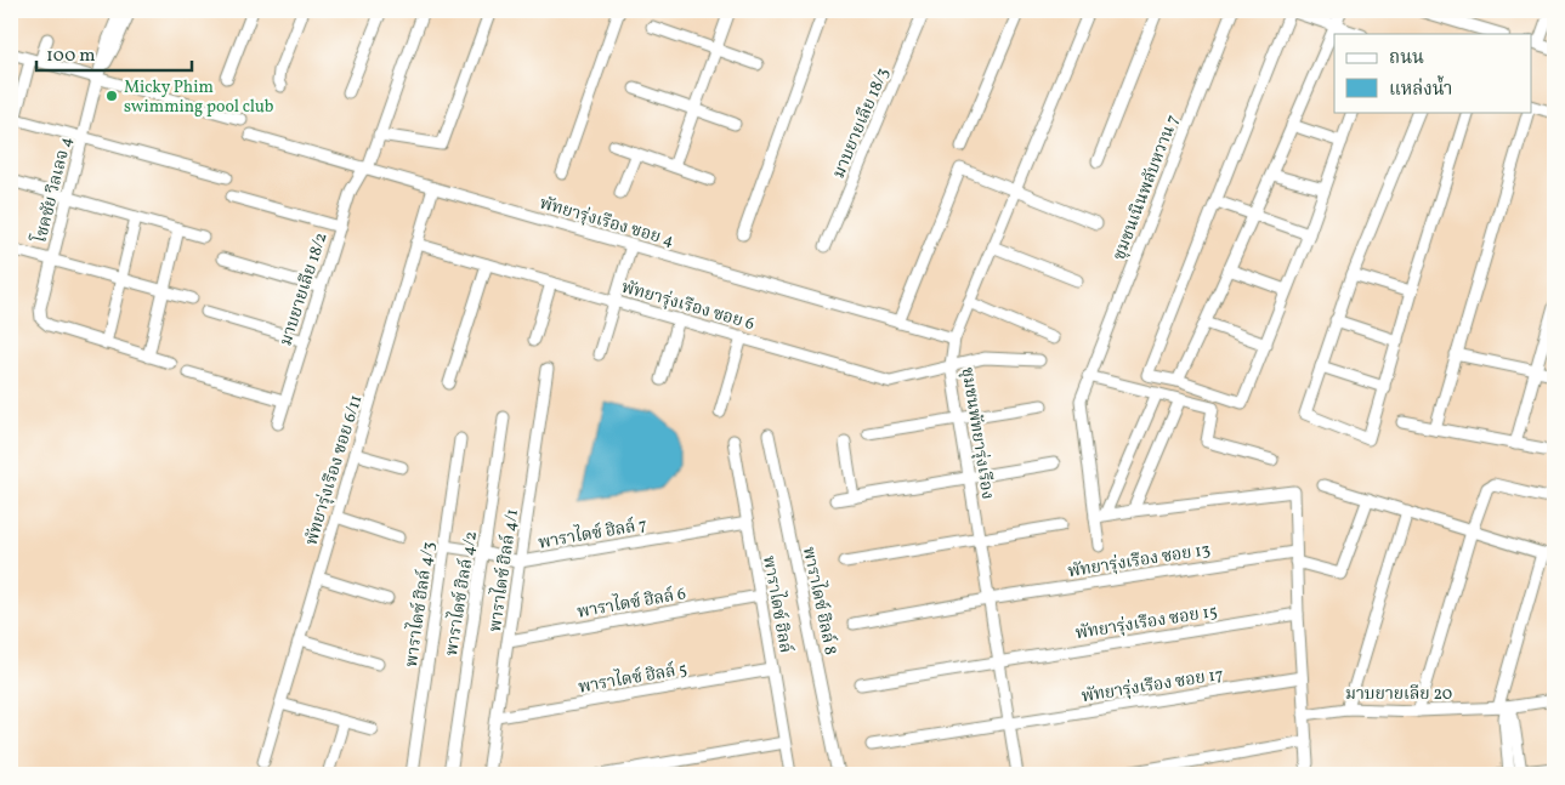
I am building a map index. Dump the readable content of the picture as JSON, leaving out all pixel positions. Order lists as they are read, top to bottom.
{
  "streets": {
    "street": [
      "มาบยายเลีย 18/3",
      "ชุมชนเนินพลับหวาน 7",
      "โชคชัย วิลเลจ 4",
      "พัทยารุ่งเรือง ซอย 4",
      "มาบยายเลีย 18/2",
      "พัทยารุ่งเรือง ซอย 6",
      "ชุมชนพัทยารุ่งเรือง",
      "พัทยารุ่งเรือง ซอย 6/11",
      "พาราไดซ์ ฮิลล์ 7",
      "พัทยารุ่งเรือง ซอย 13",
      "พาราไดซ์ ฮิลล์ 4/1",
      "พาราไดซ์ ฮิลล์ 4/2",
      "พาราไดซ์ ฮิลล์ 8",
      "พาราไดซ์ ฮิลล์ 6",
      "พาราไดซ์ ฮิลล์ 4/3",
      "พาราไดซ์ ฮิลล์",
      "พัทยารุ่งเรือง ซอย 15",
      "พาราไดซ์ ฮิลล์ 5",
      "พัทยารุ่งเรือง ซอย 17",
      "มาบยายเลีย 20"
    ]
  },
  "crossings": [
    ["พัทยารุ่งเรือง ซอย 4", "มาบยายเลีย 18/2"],
    ["พัทยารุ่งเรือง ซอย 4", "ชุมชนพัทยารุ่งเรือง"],
    ["พัทยารุ่งเรือง ซอย 4", "พัทยารุ่งเรือง ซอย 6/11"],
    ["พัทยารุ่งเรือง ซอย 6", "ชุมชนพัทยารุ่งเรือง"],
    ["พัทยารุ่งเรือง ซอย 6", "พัทยารุ่งเรือง ซอย 6/11"],
    ["ชุมชนพัทยารุ่งเรือง", "พัทยารุ่งเรือง ซอย 13"],
    ["ชุมชนพัทยารุ่งเรือง", "พัทยารุ่งเรือง ซอย 15"],
    ["ชุมชนพัทยารุ่งเรือง", "พัทยารุ่งเรือง ซอย 17"],
    ["พาราไดซ์ ฮิลล์ 7", "พาราไดซ์ ฮิลล์ 4/1"],
    ["พาราไดซ์ ฮิลล์ 7", "พาราไดซ์ ฮิลล์ 4/2"],
    ["พาราไดซ์ ฮิลล์ 7", "พาราไดซ์ ฮิลล์ 4/3"],
    ["พาราไดซ์ ฮิลล์ 7", "พาราไดซ์ ฮิลล์"],
    ["พาราไดซ์ ฮิลล์ 4/1", "พาราไดซ์ ฮิลล์ 6"],
    ["พาราไดซ์ ฮิลล์ 4/1", "พาราไดซ์ ฮิลล์ 5"],
    ["พาราไดซ์ ฮิลล์ 6", "พาราไดซ์ ฮิลล์"],
    ["พาราไดซ์ ฮิลล์", "พาราไดซ์ ฮิลล์ 5"]
  ],
  "places": ["Micky Phim swimming pool club"],
  "legend": ["ถนน", "แหล่งน้ำ"],
  "scale_bar": "100 m"
}
